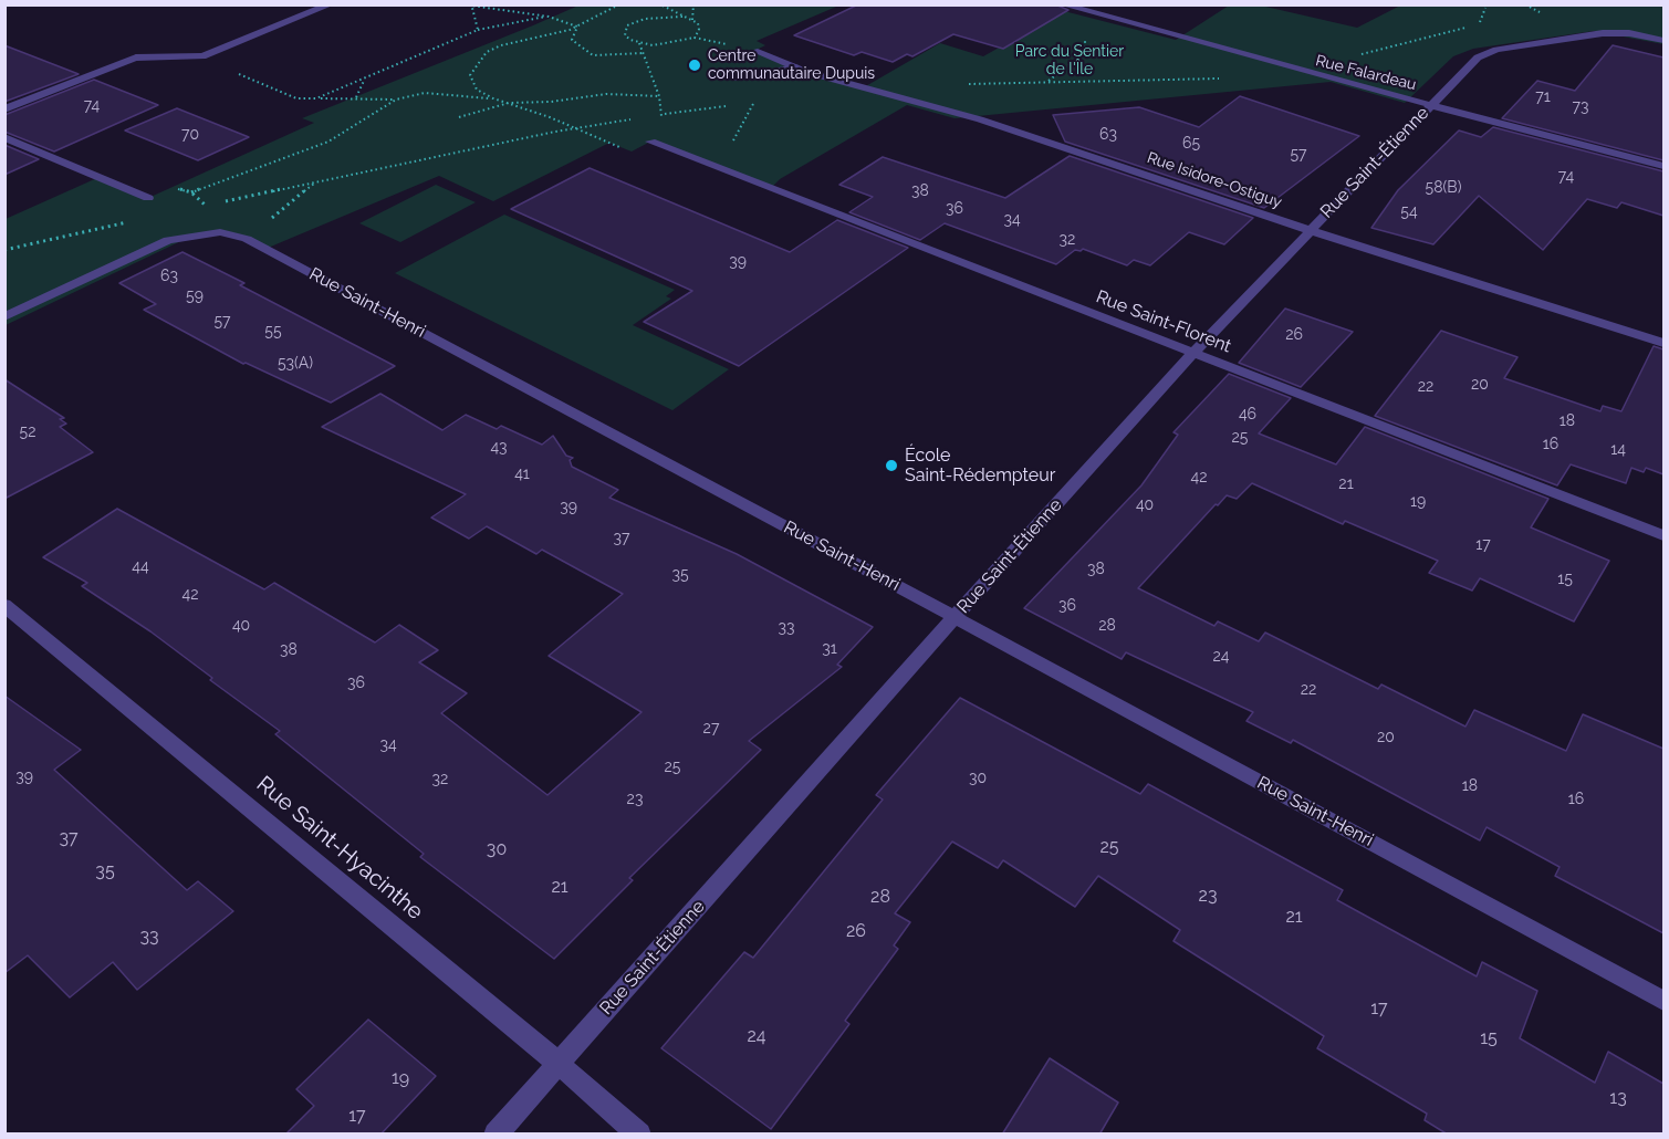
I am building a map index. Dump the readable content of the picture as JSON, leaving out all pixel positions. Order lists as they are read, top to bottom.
{
  "streets": {
    "street": [
      "Rue Falardeau",
      "Rue Saint-Étienne",
      "Rue Isidore-Ostiguy",
      "Rue Saint-Henri",
      "Rue Saint-Florent",
      "Rue Saint-Hyacinthe"
    ]
  },
  "crossings": [
    ["Rue Falardeau", "Rue Saint-Étienne"],
    ["Rue Saint-Étienne", "Rue Isidore-Ostiguy"],
    ["Rue Saint-Étienne", "Rue Saint-Henri"],
    ["Rue Saint-Étienne", "Rue Saint-Florent"],
    ["Rue Saint-Étienne", "Rue Saint-Hyacinthe"]
  ],
  "parks": ["Parc du Sentier de l'Île"],
  "places": ["Centre communautaire Dupuis", "École Saint-Rédempteur"],
  "house_numbers": [
    "71",
    "74",
    "73",
    "70",
    "63",
    "65",
    "57",
    "74",
    "58(B)",
    "38",
    "36",
    "54",
    "34",
    "32",
    "39",
    "63",
    "59",
    "57",
    "55",
    "26",
    "53(A)",
    "20",
    "22",
    "46",
    "18",
    "52",
    "25",
    "16",
    "43",
    "14",
    "41",
    "42",
    "21",
    "19",
    "40",
    "39",
    "37",
    "17",
    "44",
    "38",
    "35",
    "15",
    "42",
    "36",
    "40",
    "28",
    "33",
    "31",
    "38",
    "24",
    "36",
    "22",
    "27",
    "20",
    "34",
    "25",
    "39",
    "30",
    "32",
    "18",
    "23",
    "16",
    "37",
    "25",
    "30",
    "35",
    "21",
    "23",
    "28",
    "21",
    "26",
    "33",
    "17",
    "24",
    "15",
    "19",
    "13",
    "17"
  ]
}
